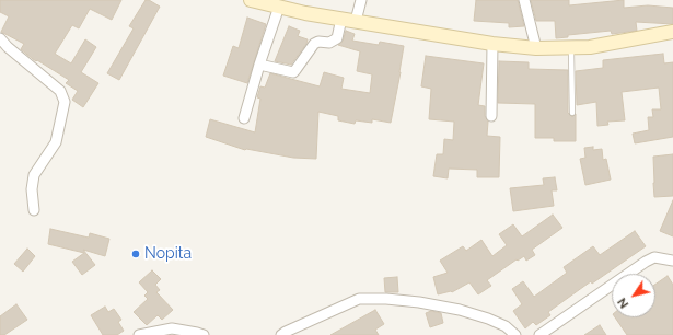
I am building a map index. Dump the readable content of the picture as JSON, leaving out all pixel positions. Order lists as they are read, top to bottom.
{
  "places": ["Nopita"],
  "north": "bottom left"
}
